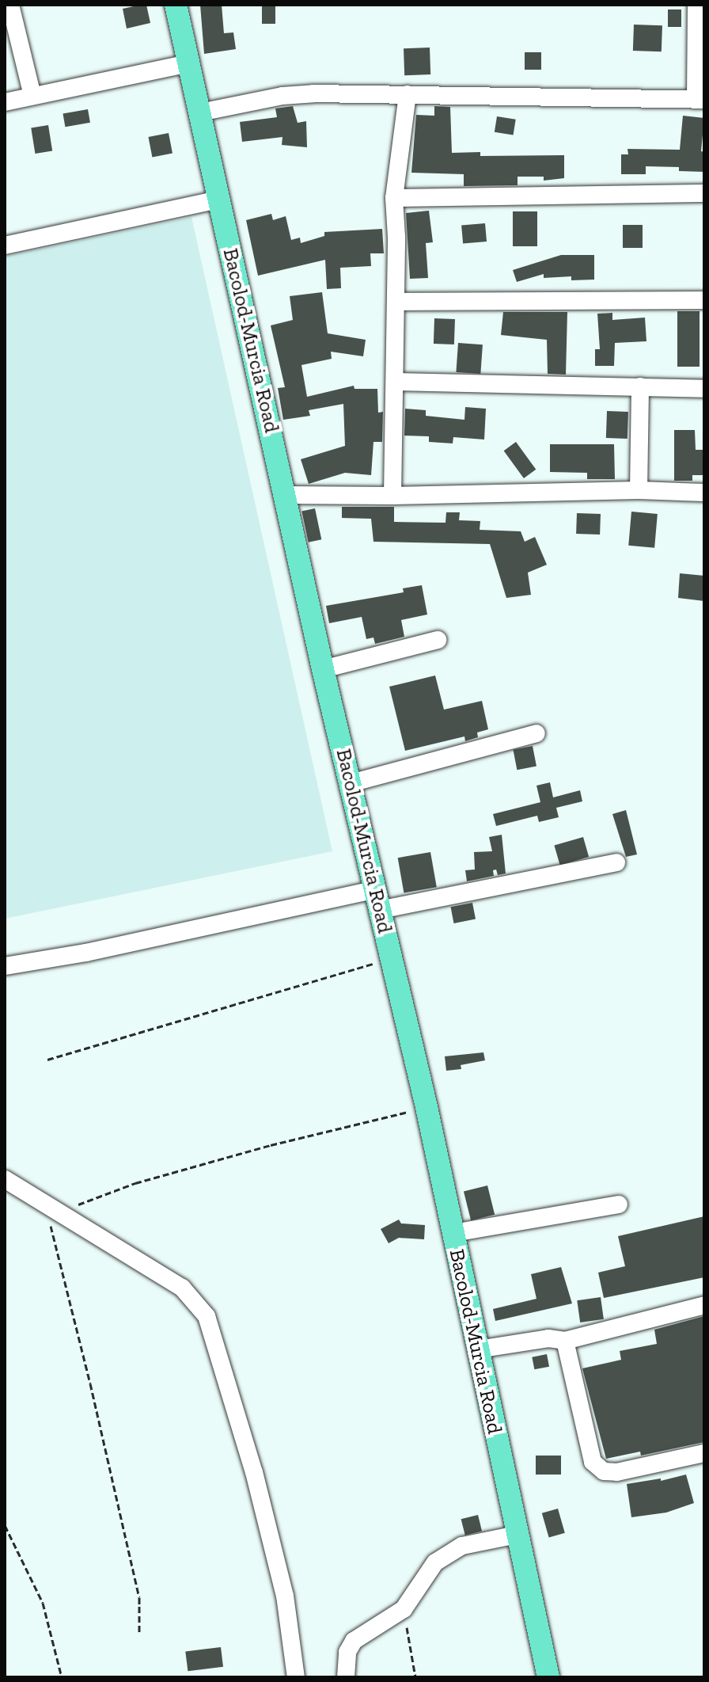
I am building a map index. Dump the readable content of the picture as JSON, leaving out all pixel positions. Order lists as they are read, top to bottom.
{
  "streets": {
    "main road": ["Bacolod-Murcia Road"]
  }
}
